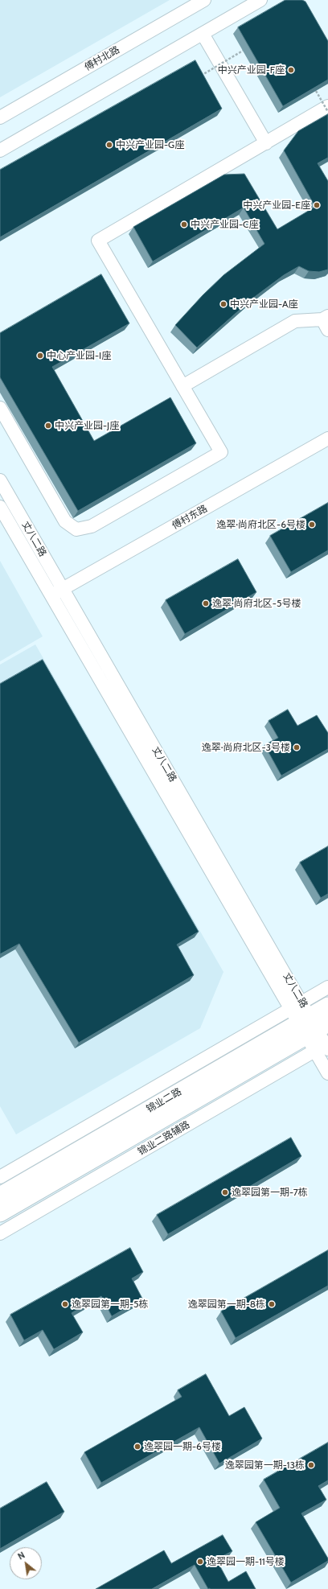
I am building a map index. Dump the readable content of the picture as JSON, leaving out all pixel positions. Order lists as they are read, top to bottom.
{
  "streets": {
    "main road": ["锦业二路"],
    "street": [
      "傅村北路",
      "傅村东路",
      "丈八二路",
      "锦业二路辅路"
    ]
  },
  "crossings": [
    ["傅村东路", "丈八二路"],
    ["丈八二路", "锦业二路"],
    ["丈八二路", "锦业二路辅路"]
  ],
  "places": [
    "中兴产业园-F座",
    "中兴产业园-G座",
    "中兴产业园-E座",
    "中兴产业园-C座",
    "中兴产业园-A座",
    "中心产业园-I座",
    "中兴产业园-J座",
    "逸翠·尚府北区-6号楼",
    "逸翠·尚府北区-5号楼",
    "逸翠·尚府北区-3号楼",
    "逸翠园第一期-7栋",
    "逸翠园第一期-5栋",
    "逸翠园第一期-8栋",
    "逸翠园一期-6号楼",
    "逸翠园第一期-13栋",
    "逸翠园一期-11号楼"
  ],
  "north": "top left"
}
